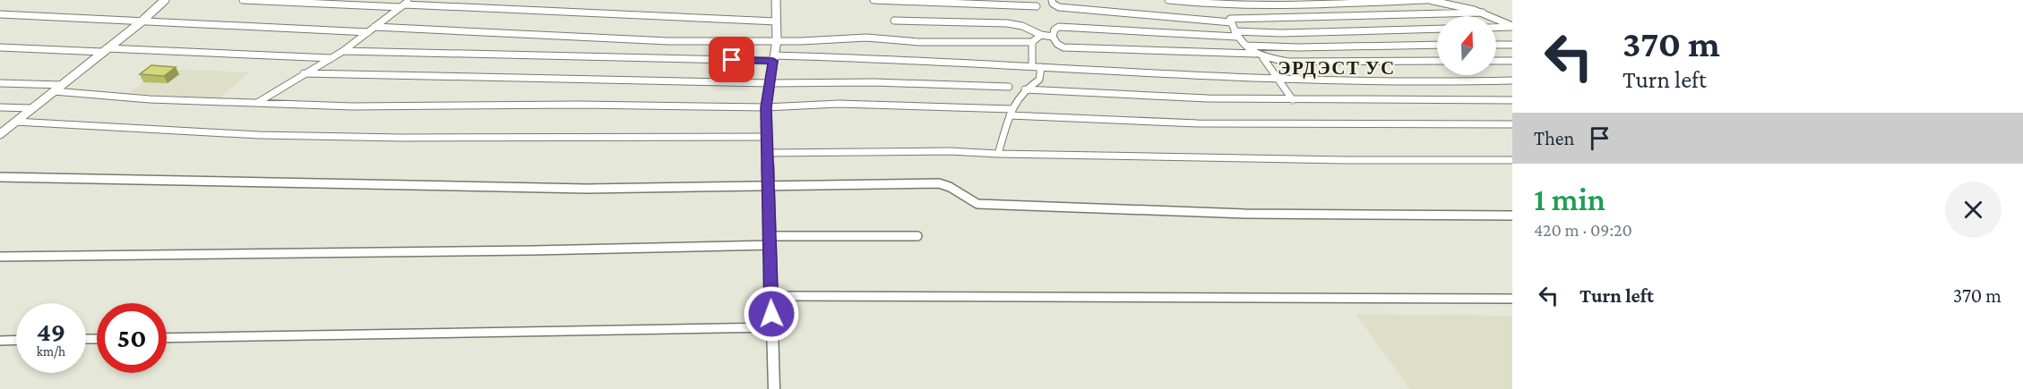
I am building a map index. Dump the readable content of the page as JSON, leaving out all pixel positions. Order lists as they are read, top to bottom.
{
  "districts": ["ЭРДЭСТ УС"],
  "north": "top",
  "page": {
    "turn": ["370 m", "Turn left"],
    "then": "Then",
    "heading": ["1 min", "420 m · 09:20"],
    "list": [
      {
        "name": "Turn left",
        "value": "370 m"
      }
    ],
    "speed": "49 km/h",
    "limit": "50"
  }
}
